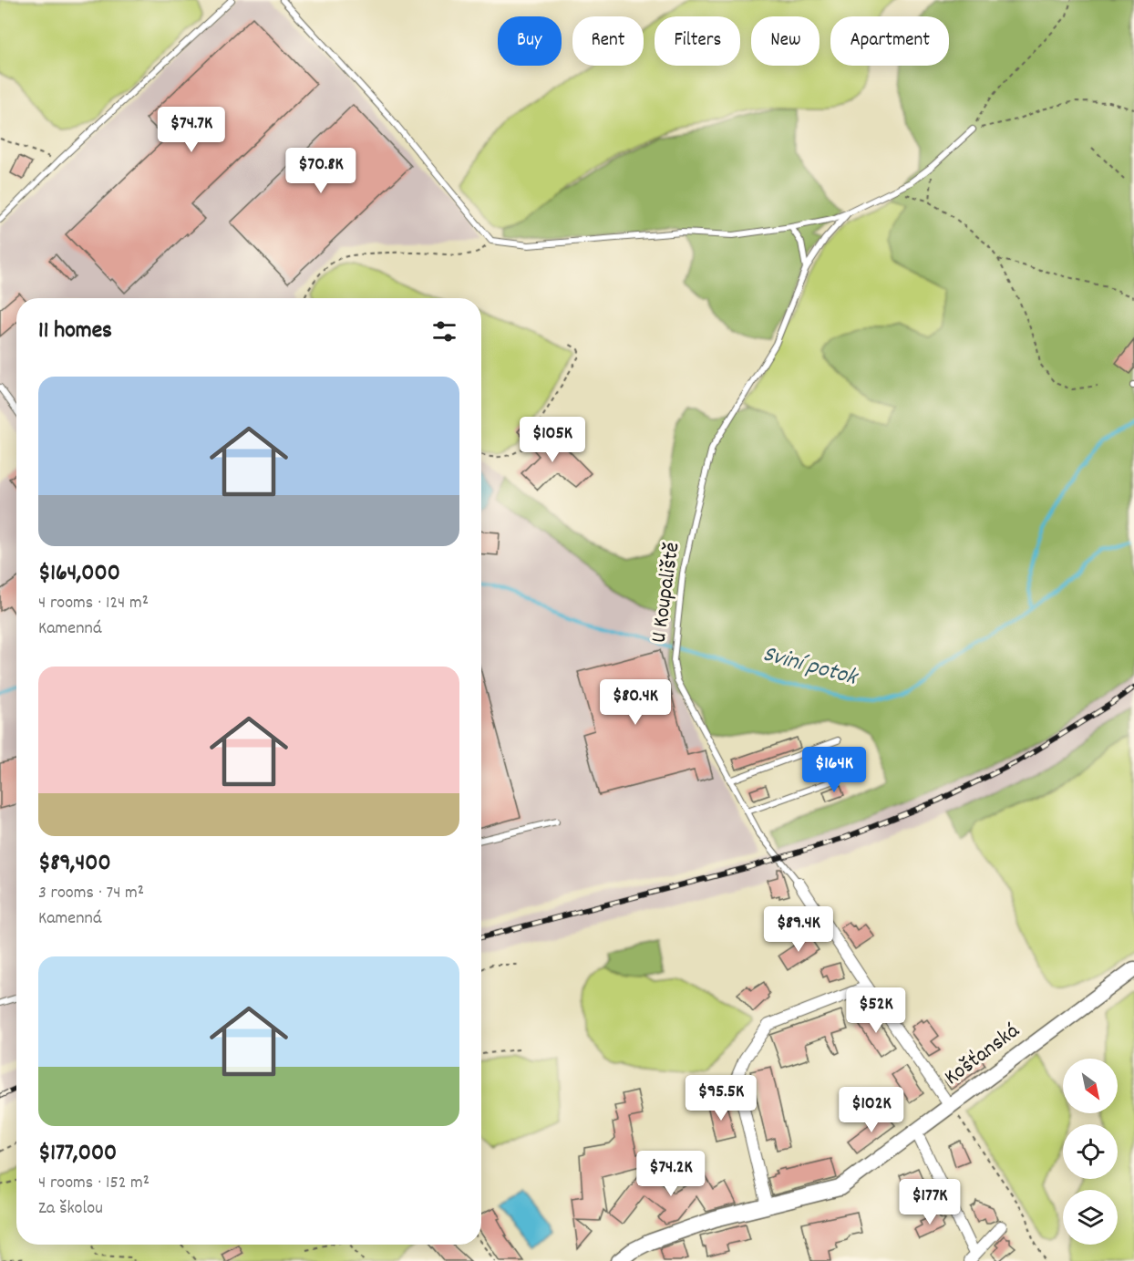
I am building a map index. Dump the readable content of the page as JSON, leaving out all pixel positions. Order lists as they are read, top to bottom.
{
  "streets": {
    "street": ["Košťanská"],
    "lane": ["U Koupaliště"]
  },
  "water": ["Sviní potok"],
  "north": "bottom right",
  "page": {
    "chip": [
      "Buy",
      "Rent",
      "Filters",
      "New",
      "Apartment"
    ],
    "price": [
      "$74.7K",
      "$70.8K",
      "$105K",
      "$80.4K",
      "$164K",
      "$89.4K",
      "$52K",
      "$95.5K",
      "$102K",
      "$74.2K",
      "$177K"
    ],
    "heading": "11 homes",
    "list": [
      {
        "name": "$164,000",
        "note": "4 rooms · 124 m² · Kamenná"
      },
      {
        "name": "$89,400",
        "note": "3 rooms · 74 m² · Kamenná"
      },
      {
        "name": "$177,000",
        "note": "4 rooms · 152 m² · Za školou"
      }
    ]
  }
}
